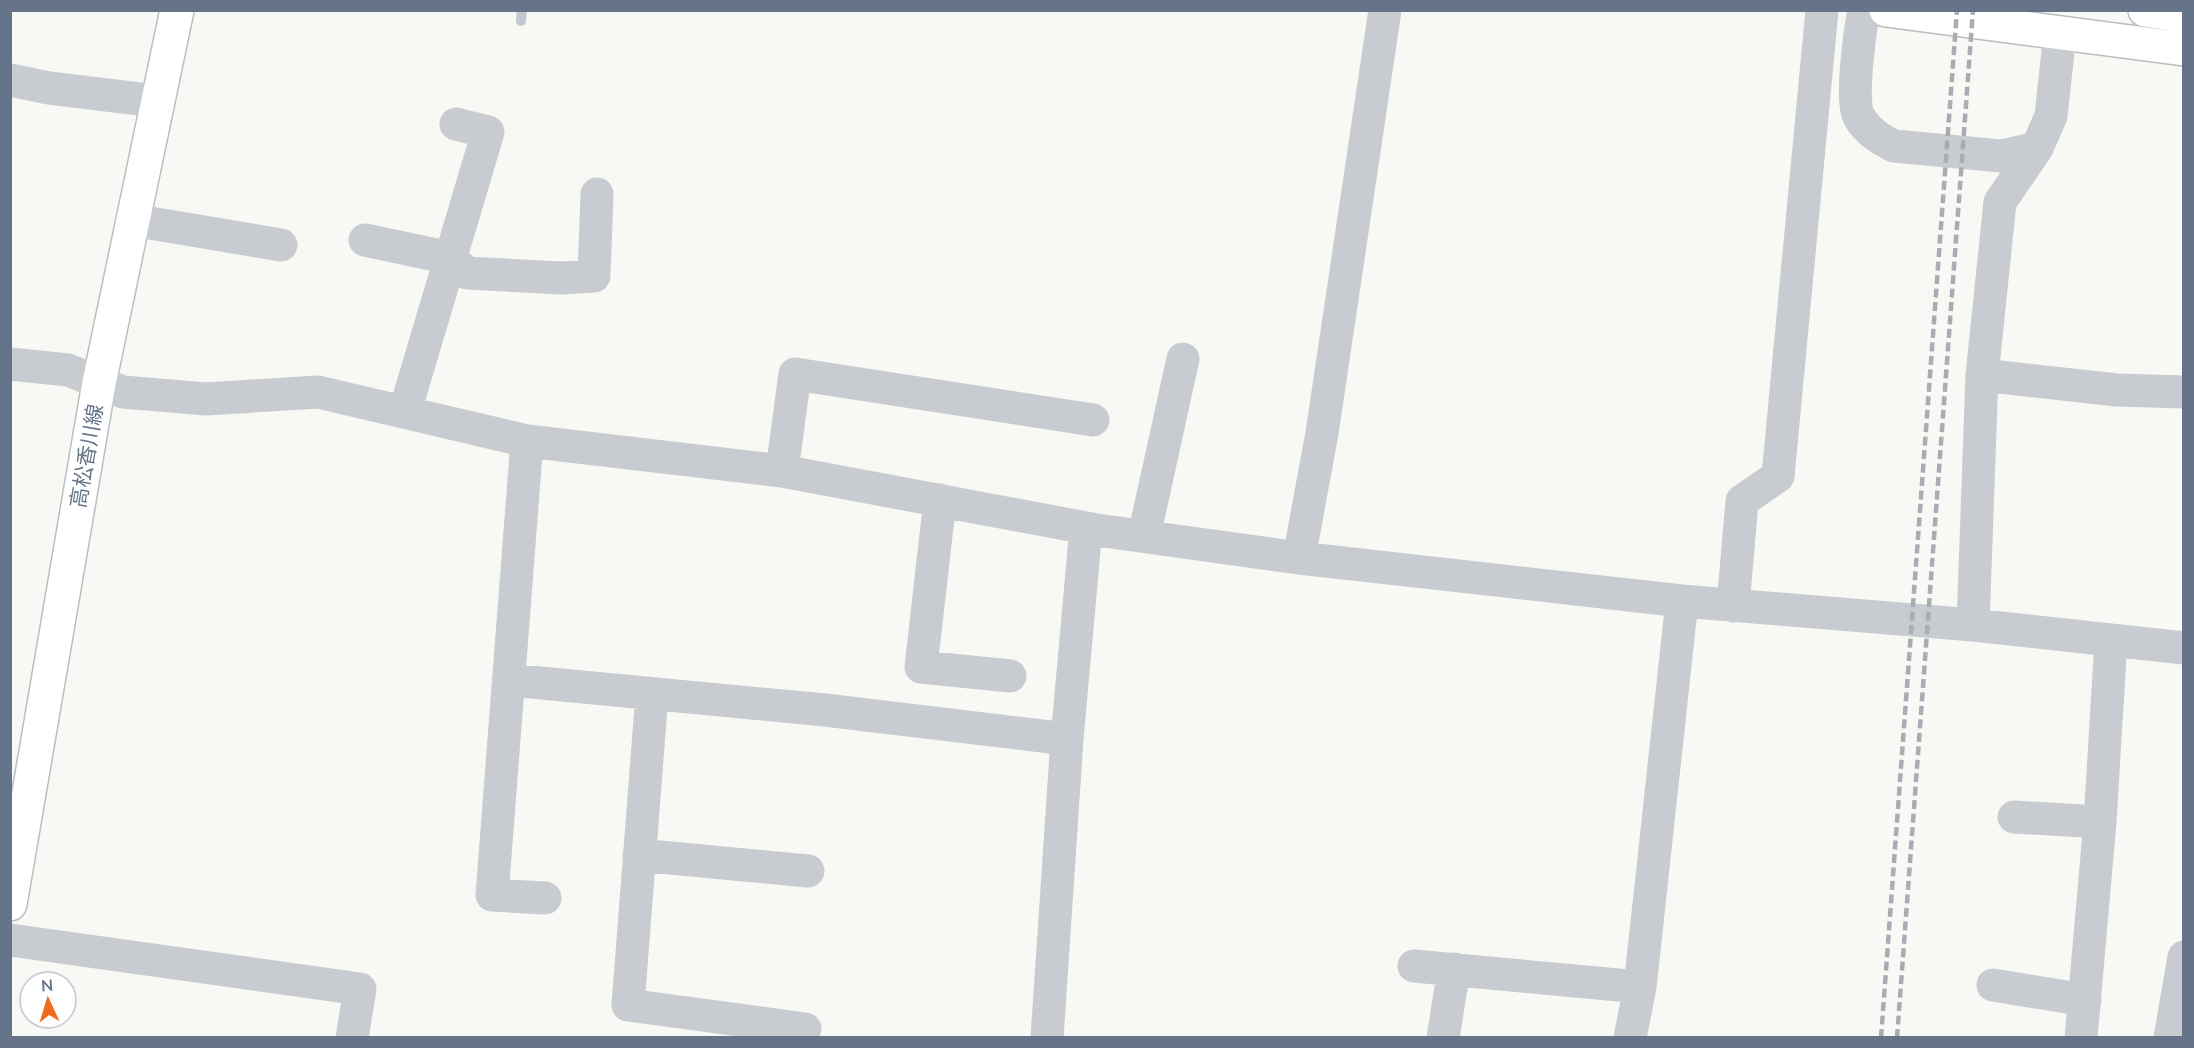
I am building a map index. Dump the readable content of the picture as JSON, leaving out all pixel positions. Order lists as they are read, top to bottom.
{
  "streets": {
    "main road": ["高松香川線"]
  },
  "north": "top"
}
